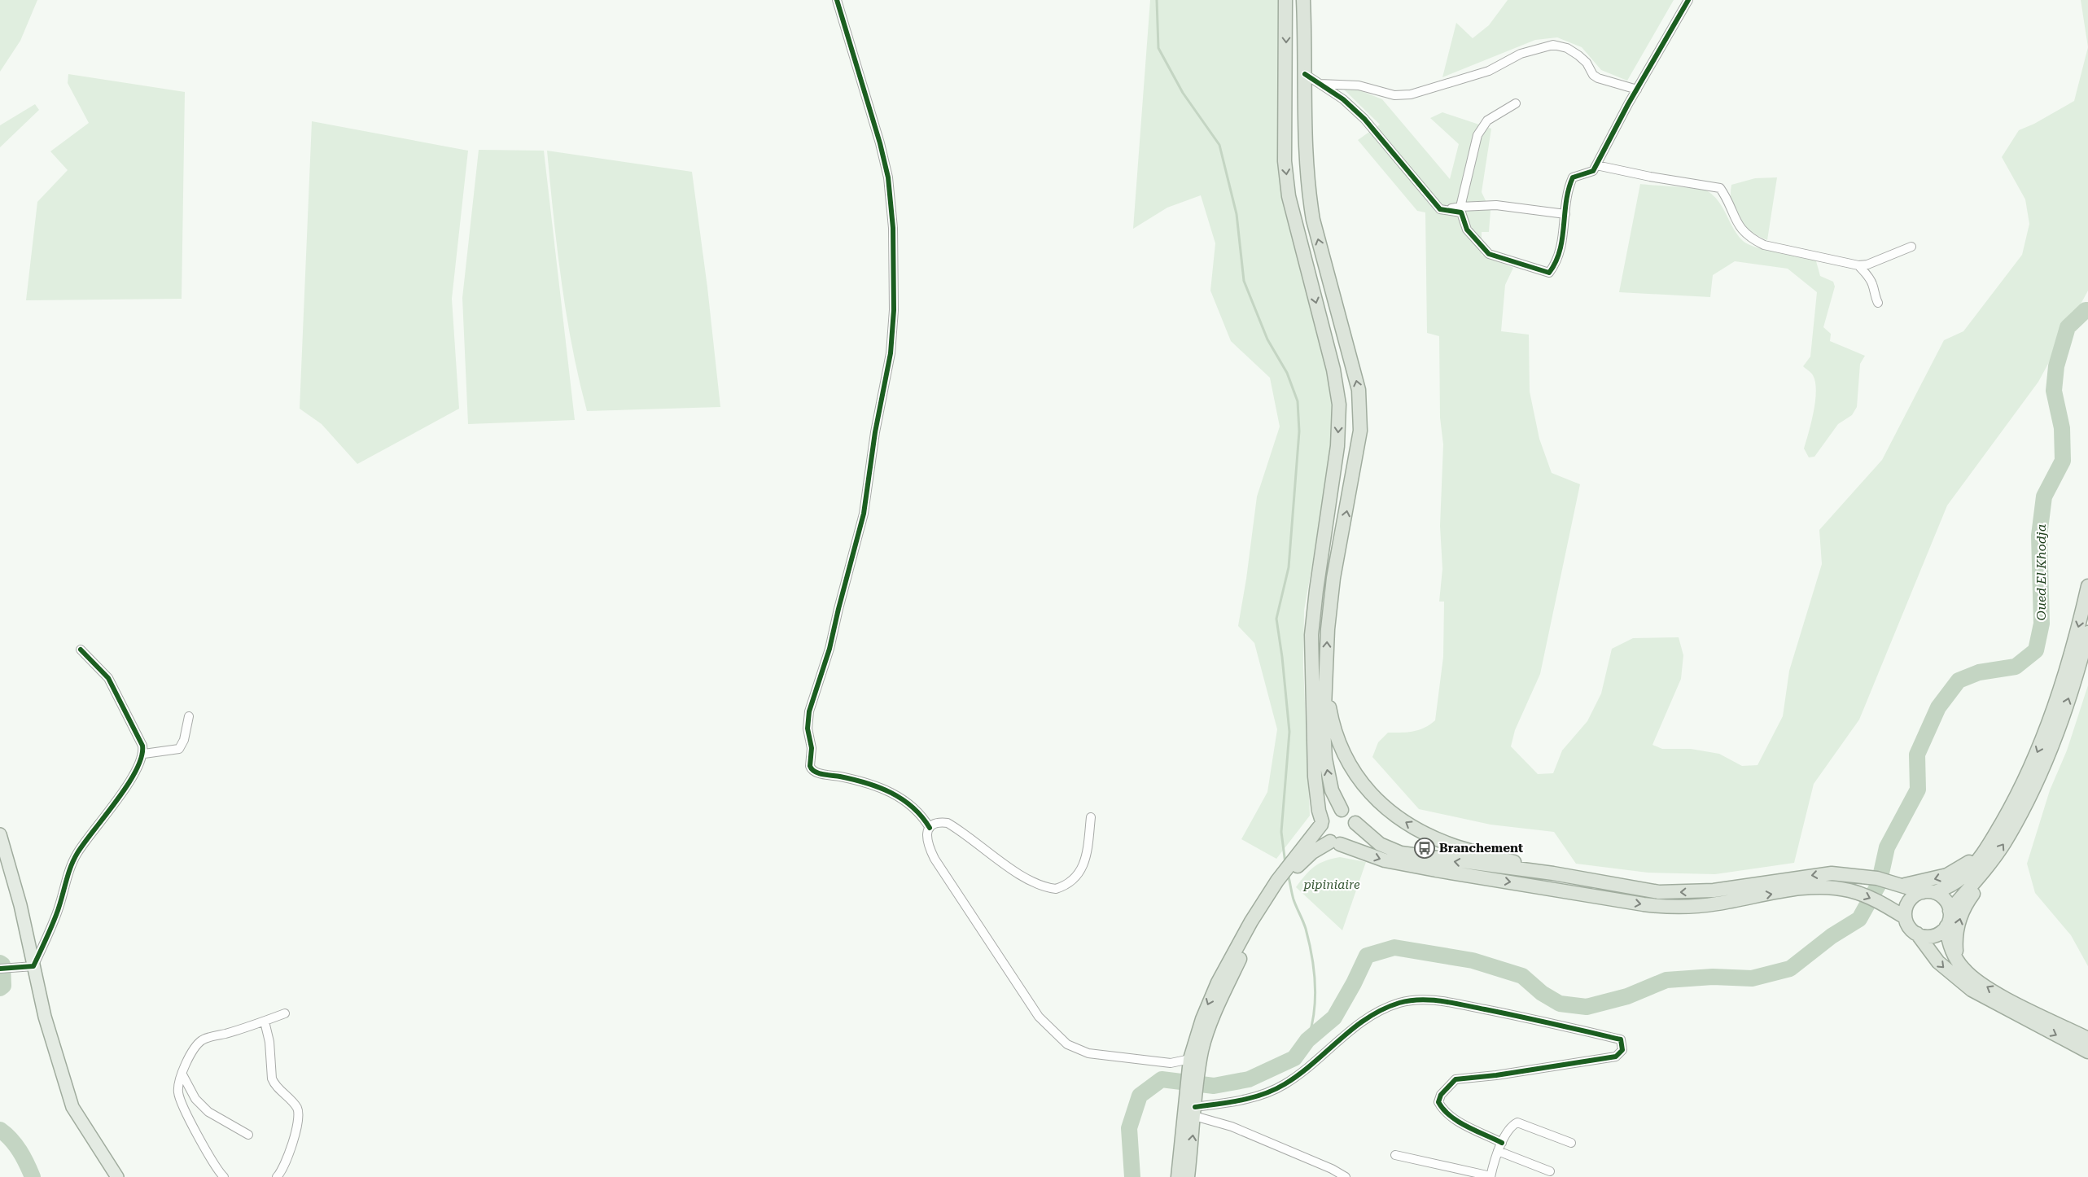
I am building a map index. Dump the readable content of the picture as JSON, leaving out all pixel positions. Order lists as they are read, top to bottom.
{
  "water": ["Oued El Khodja"],
  "parks": ["pipiniaire"],
  "places": {
    "bus stop": ["Branchement"]
  }
}
